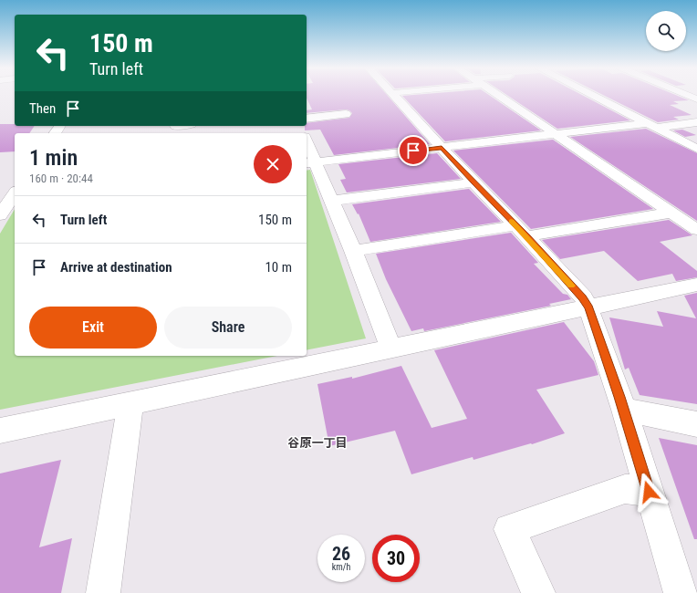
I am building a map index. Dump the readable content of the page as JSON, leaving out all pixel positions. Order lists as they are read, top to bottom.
{
  "districts": ["谷原一丁目"],
  "page": {
    "turn": ["150 m", "Turn left"],
    "then": "Then",
    "heading": ["1 min", "160 m · 20:44"],
    "list": [
      {
        "name": "Turn left",
        "value": "150 m"
      },
      {
        "name": "Arrive at destination",
        "value": "10 m"
      }
    ],
    "buttons": ["Exit", "Share"],
    "speed": "26 km/h",
    "limit": "30"
  }
}
